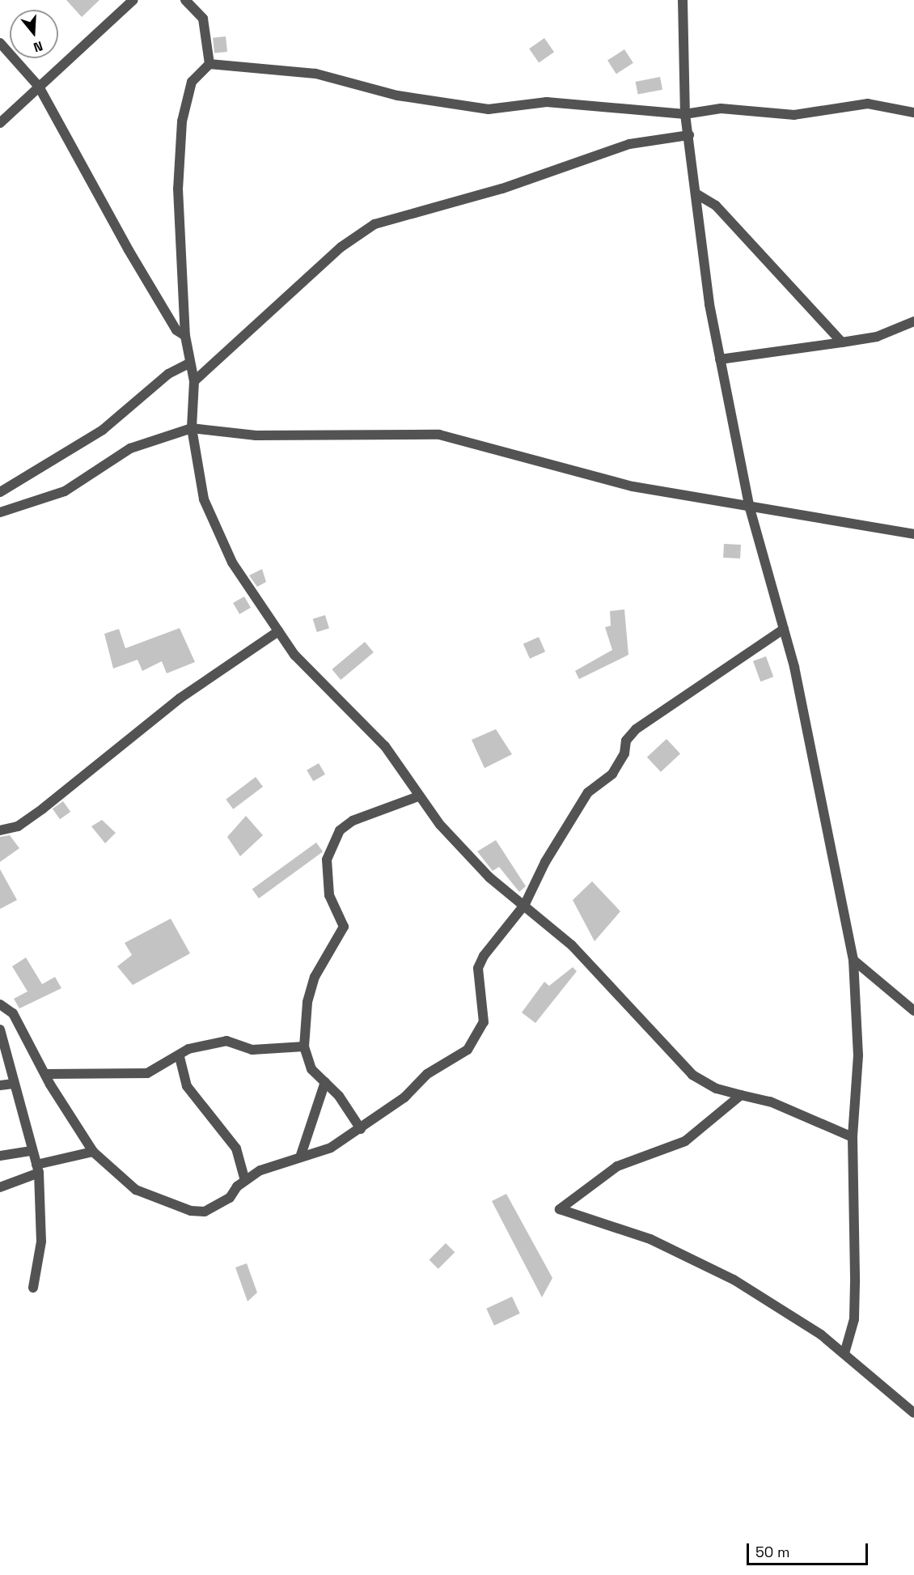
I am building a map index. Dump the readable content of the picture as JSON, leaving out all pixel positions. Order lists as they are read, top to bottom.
{
  "scale_bar": "50 m",
  "north": "bottom"
}
